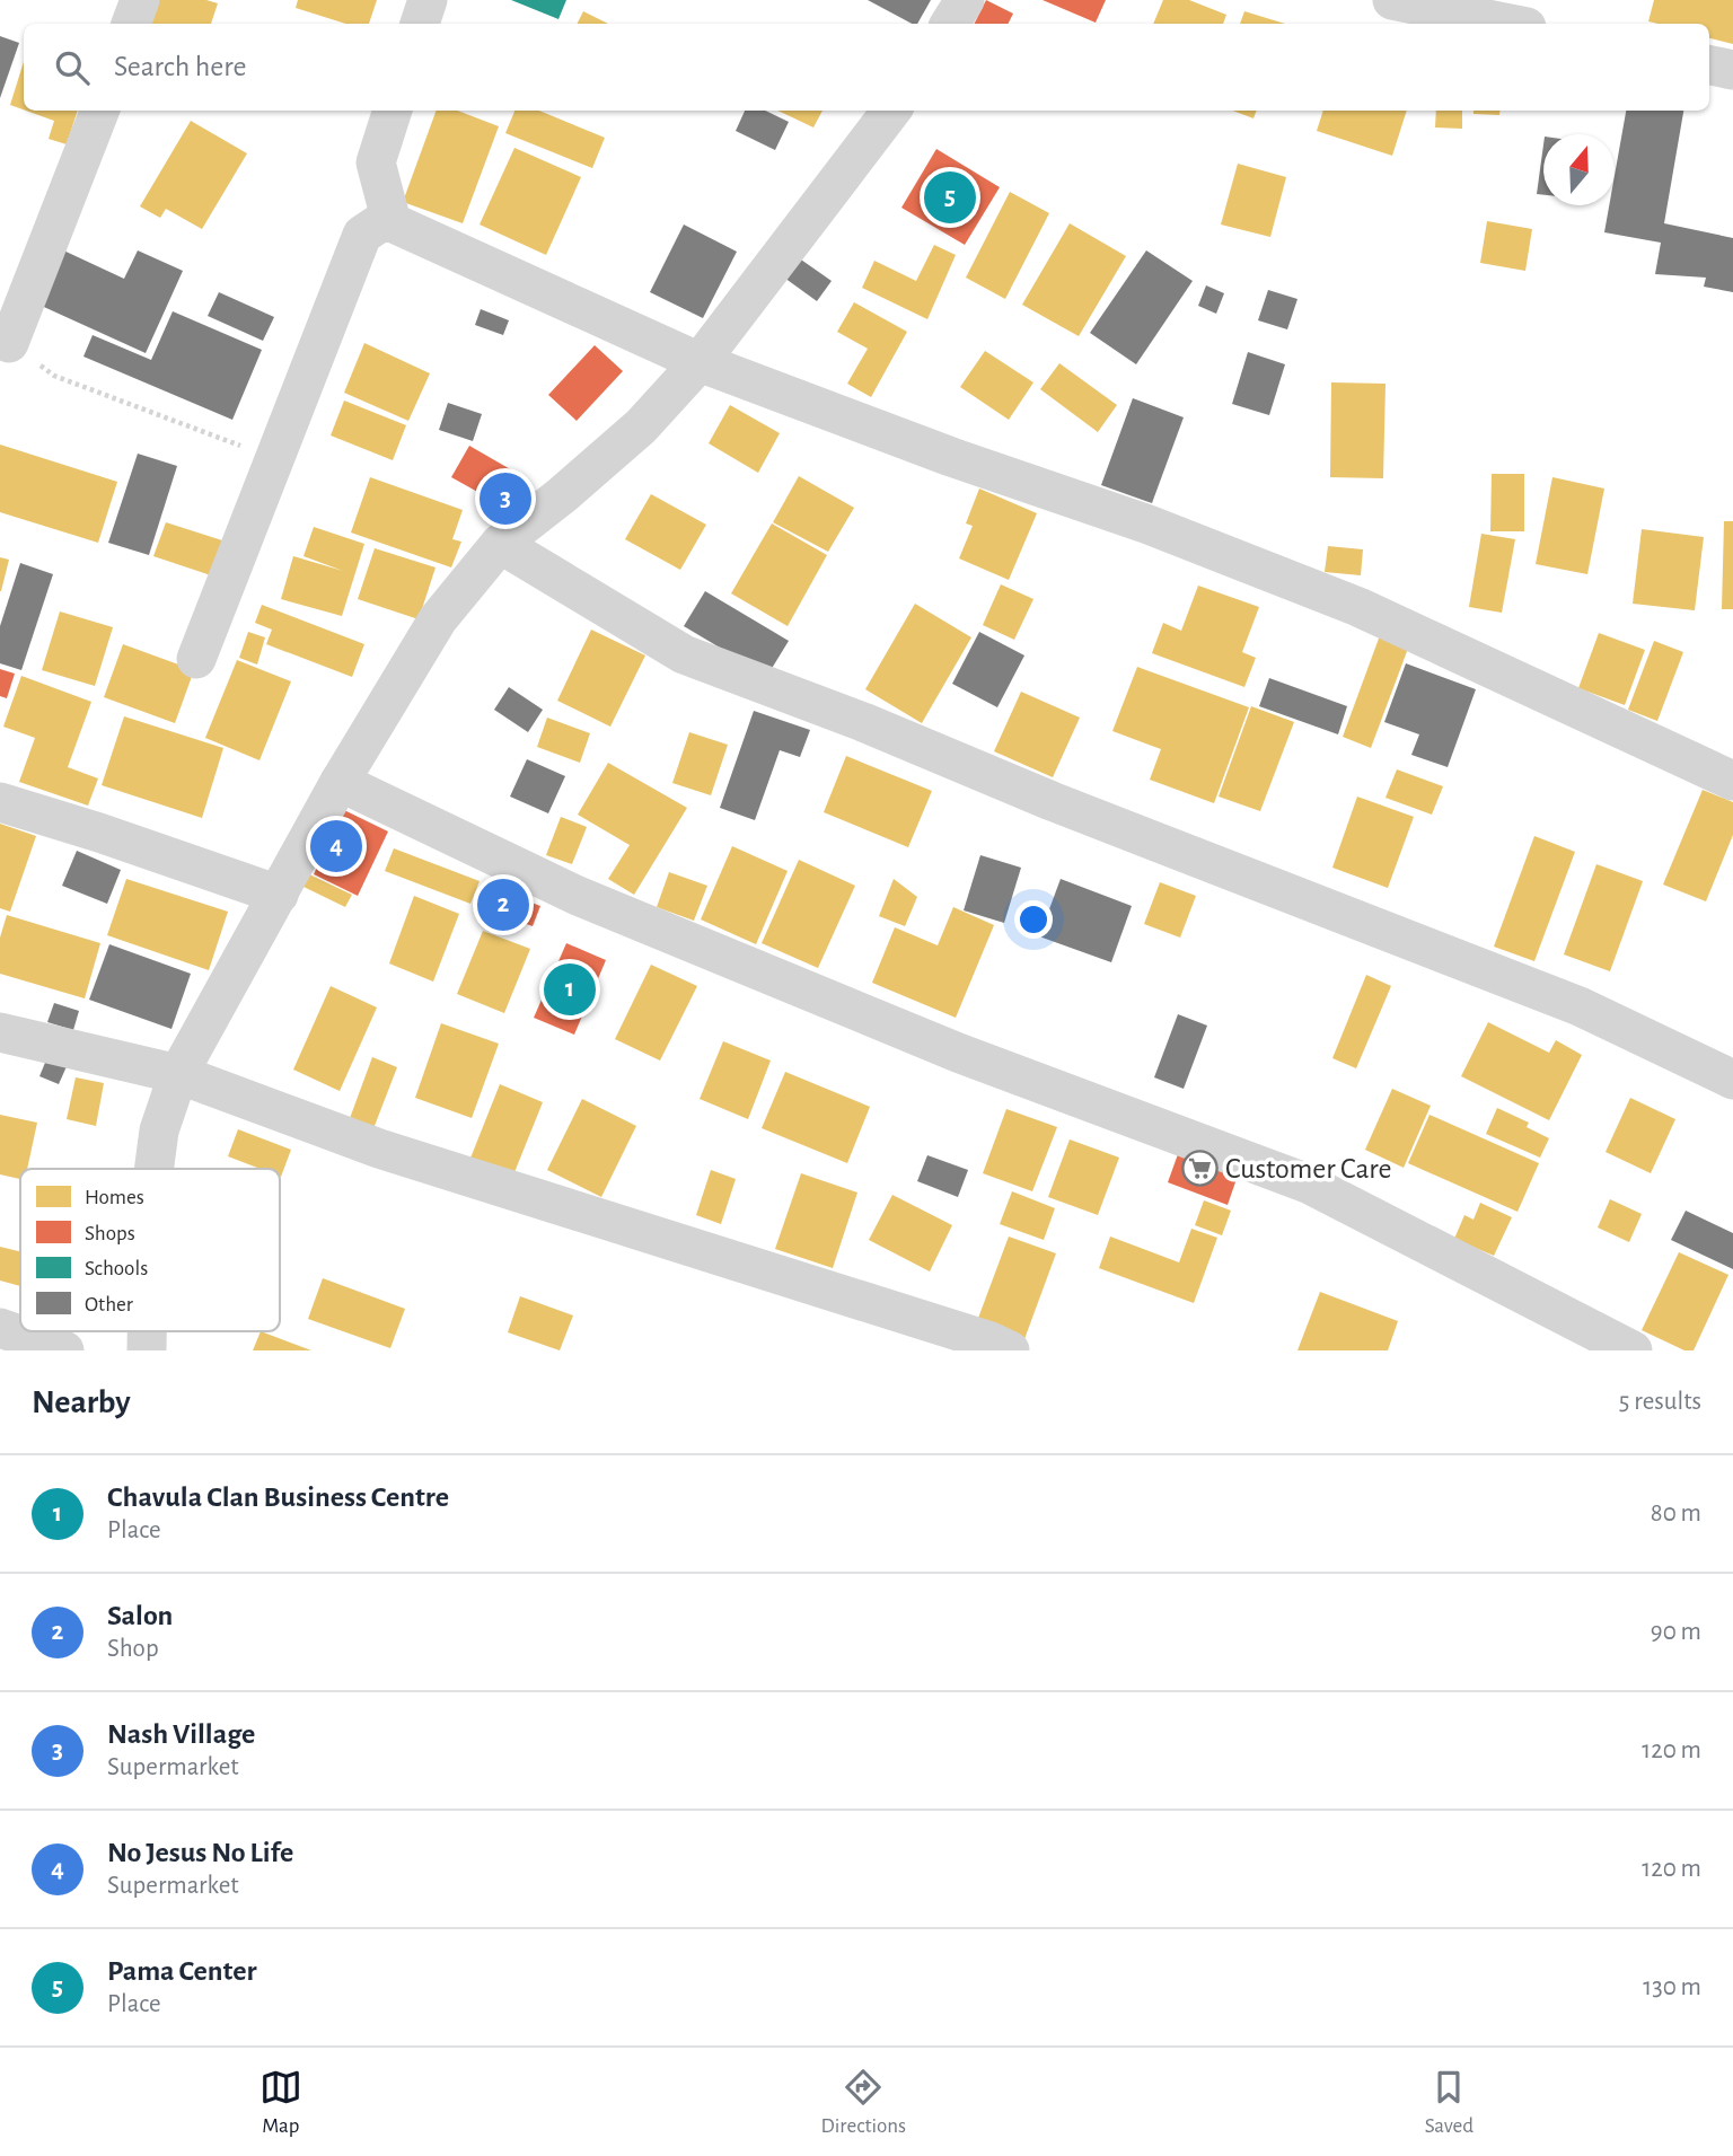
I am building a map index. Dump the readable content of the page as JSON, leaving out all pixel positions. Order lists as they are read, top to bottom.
{
  "places": {
    "supermarket": ["Customer Care"]
  },
  "legend": [
    "Homes",
    "Shops",
    "Schools",
    "Other"
  ],
  "north": "top",
  "page": {
    "search": "Search here",
    "pins": [
      "5",
      "3",
      "4",
      "2",
      "1"
    ],
    "heading": ["Nearby", "5 results"],
    "list": [
      {
        "mark": "1",
        "name": "Chavula Clan Business Centre",
        "note": "Place",
        "value": "80 m"
      },
      {
        "mark": "2",
        "name": "Salon",
        "note": "Shop",
        "value": "90 m"
      },
      {
        "mark": "3",
        "name": "Nash Village",
        "note": "Supermarket",
        "value": "120 m"
      },
      {
        "mark": "4",
        "name": "No Jesus No Life",
        "note": "Supermarket",
        "value": "120 m"
      },
      {
        "mark": "5",
        "name": "Pama Center",
        "note": "Place",
        "value": "130 m"
      }
    ],
    "nav": ["Map", "Directions", "Saved"]
  }
}
